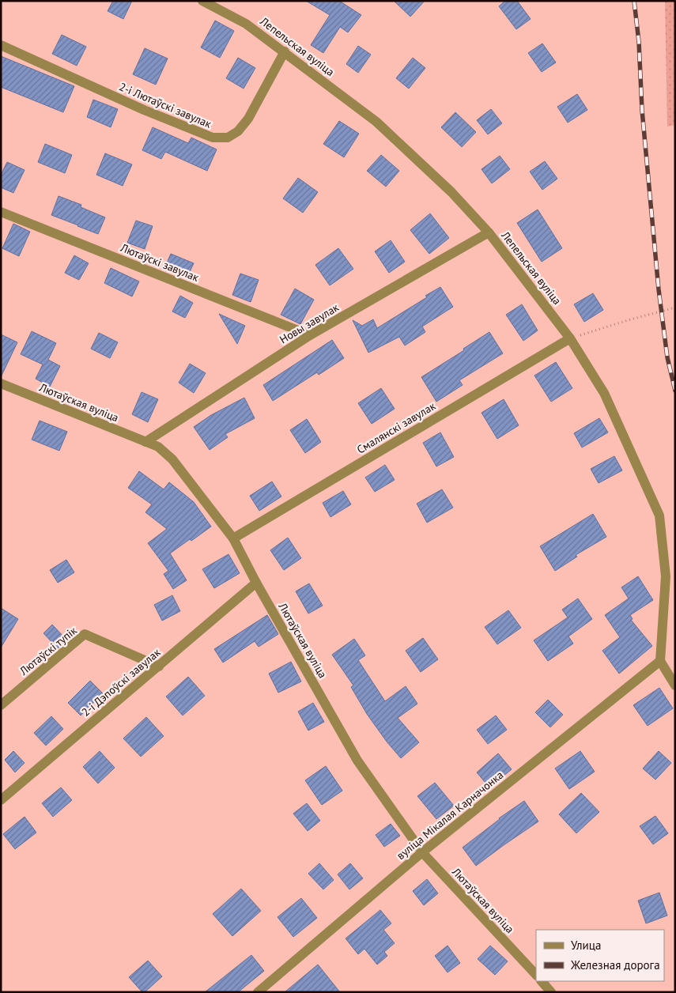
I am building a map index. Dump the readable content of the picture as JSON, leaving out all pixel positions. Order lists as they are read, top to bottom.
{
  "streets": {
    "street": [
      "Лепельская вуліца",
      "2-і Лютаўскі завулак",
      "Лютаўскі завулак",
      "Новы завулак",
      "Лютаўская вуліца",
      "Смалянскі завулак",
      "Лютаўскі тупік",
      "2-і Дэпоўскі завулак",
      "вуліца Мікалая Карначонка"
    ]
  },
  "crossings": [
    ["Лепельская вуліца", "2-і Лютаўскі завулак"],
    ["Лепельская вуліца", "Новы завулак"],
    ["Лепельская вуліца", "Смалянскі завулак"],
    ["Лепельская вуліца", "вуліца Мікалая Карначонка"],
    ["Лютаўскі завулак", "Новы завулак"],
    ["Новы завулак", "Лютаўская вуліца"],
    ["Лютаўская вуліца", "Смалянскі завулак"],
    ["Лютаўская вуліца", "2-і Дэпоўскі завулак"],
    ["Лютаўская вуліца", "вуліца Мікалая Карначонка"],
    ["Лютаўскі тупік", "2-і Дэпоўскі завулак"]
  ],
  "legend": ["Улица", "Железная дорога"]
}
